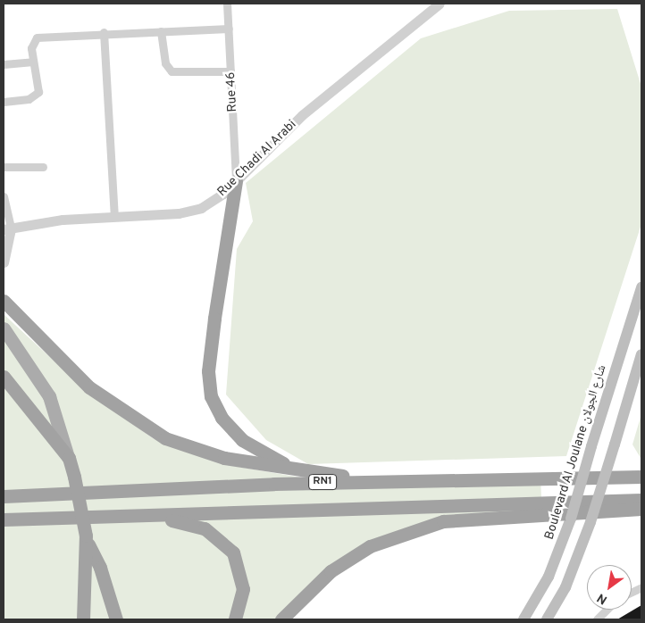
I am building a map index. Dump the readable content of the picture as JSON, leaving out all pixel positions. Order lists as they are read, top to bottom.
{
  "streets": {
    "highway": ["RN1"],
    "main road": ["Boulevard Al Joulane شارع الجولان"],
    "street": ["Rue 46", "Rue Chadi Al Arabi"]
  },
  "crossings": [
    ["Rue 46", "Rue Chadi Al Arabi"]
  ],
  "north": "bottom left"
}
